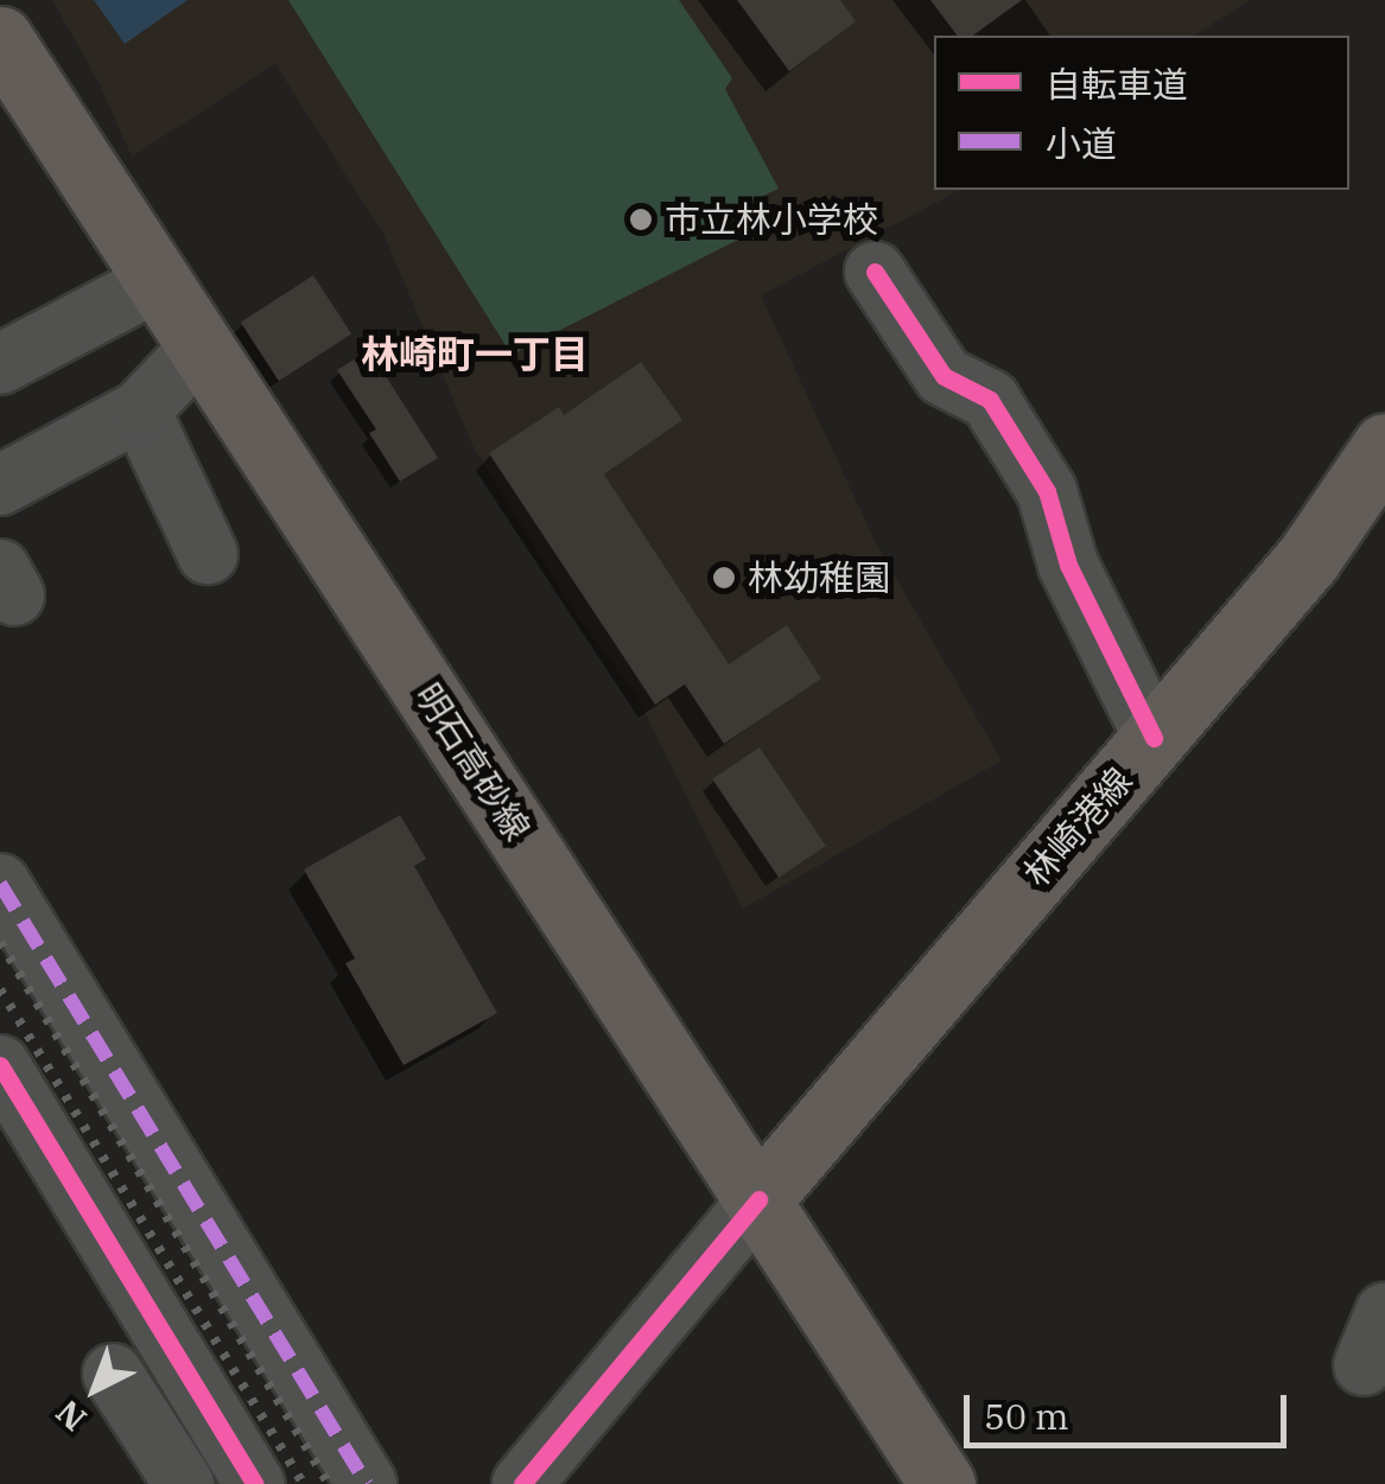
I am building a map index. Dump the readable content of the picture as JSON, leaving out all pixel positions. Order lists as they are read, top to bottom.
{
  "streets": {
    "main road": ["明石高砂線", "林崎港線"]
  },
  "crossings": [
    ["明石高砂線", "林崎港線"]
  ],
  "districts": ["林崎町一丁目"],
  "places": ["市立林小学校", "林幼稚園"],
  "legend": ["自転車道", "小道"],
  "scale_bar": "50 m",
  "north": "bottom left"
}
